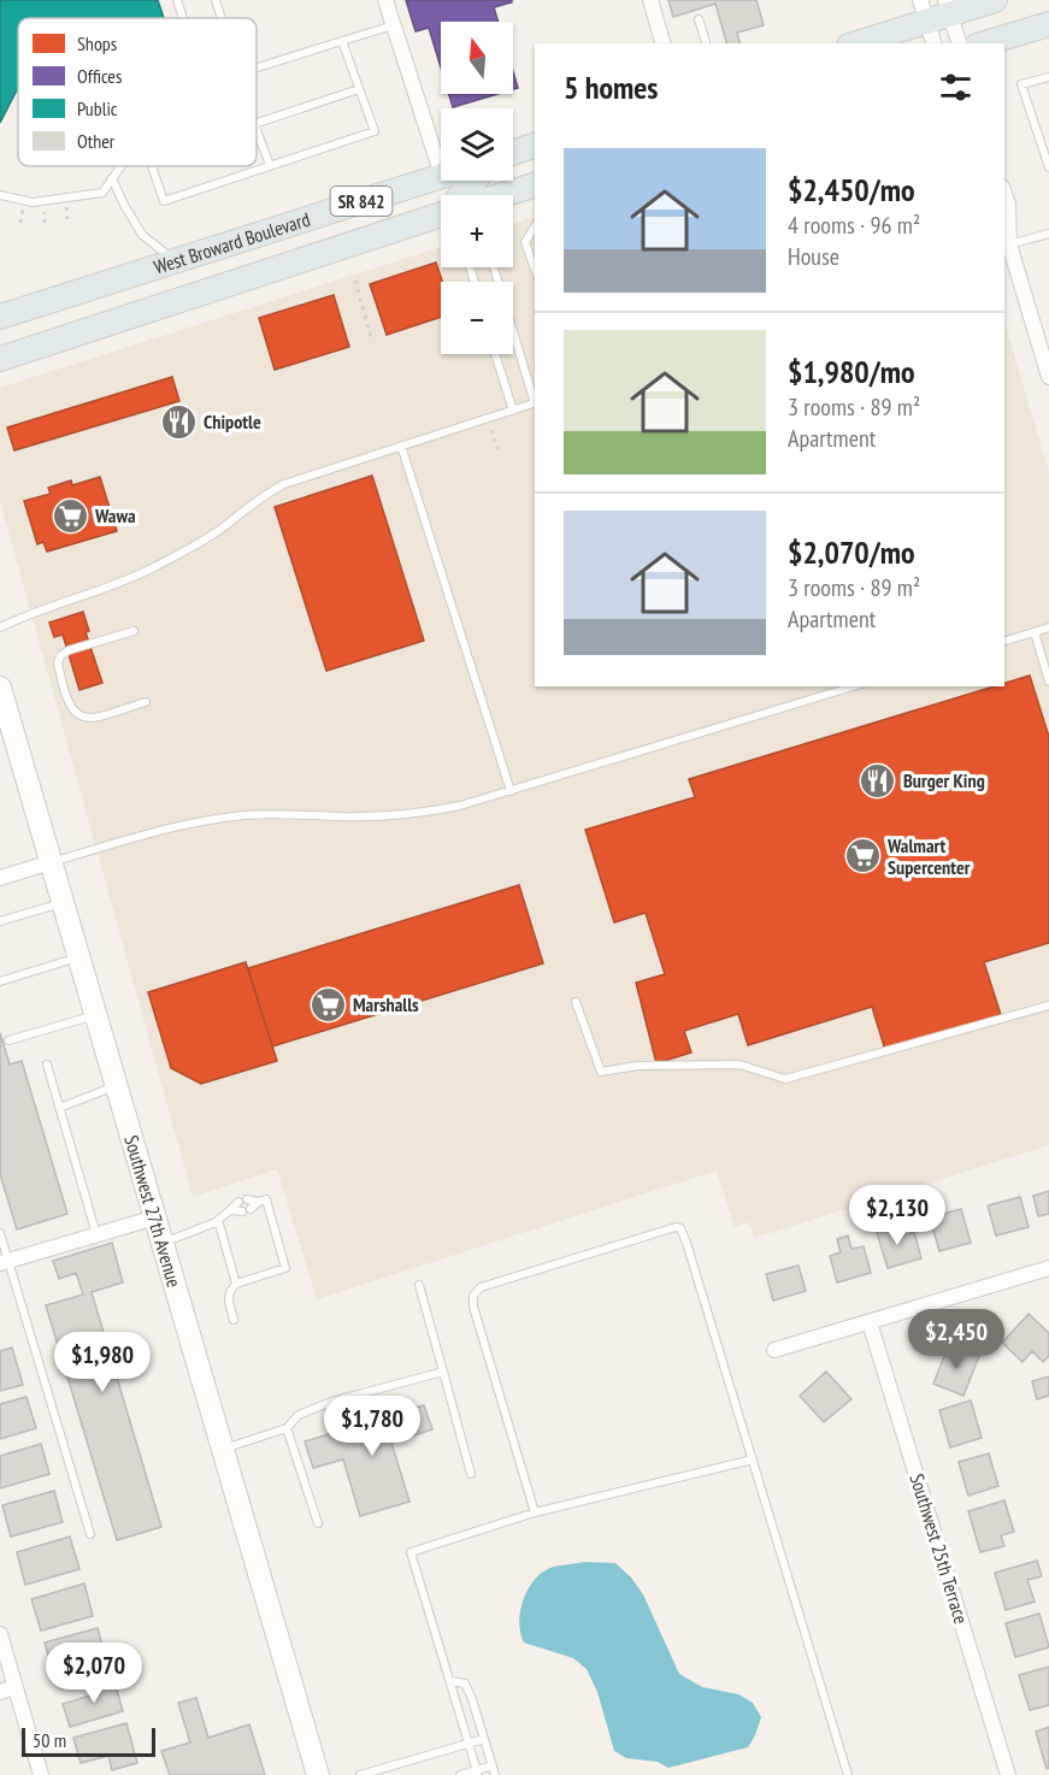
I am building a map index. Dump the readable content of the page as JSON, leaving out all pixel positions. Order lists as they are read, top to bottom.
{
  "streets": {
    "main road": ["SR 842", "West Broward Boulevard"],
    "street": ["Southwest 27th Avenue", "Southwest 25th Terrace"]
  },
  "places": {
    "restaurant": ["Chipotle", "Burger King"],
    "supermarket": ["Wawa", "Walmart Supercenter", "Marshalls"]
  },
  "legend": [
    "Shops",
    "Offices",
    "Public",
    "Other"
  ],
  "scale_bar": "50 m",
  "north": "top",
  "page": {
    "map_buttons": ["+", "−"],
    "heading": "5 homes",
    "list": [
      {
        "name": "$2,450/mo",
        "note": "4 rooms · 96 m² · House"
      },
      {
        "name": "$1,980/mo",
        "note": "3 rooms · 89 m² · Apartment"
      },
      {
        "name": "$2,070/mo",
        "note": "3 rooms · 89 m² · Apartment"
      }
    ],
    "price": [
      "$2,130",
      "$2,450",
      "$1,980",
      "$1,780",
      "$2,070"
    ],
    "scale": "50 m"
  }
}
